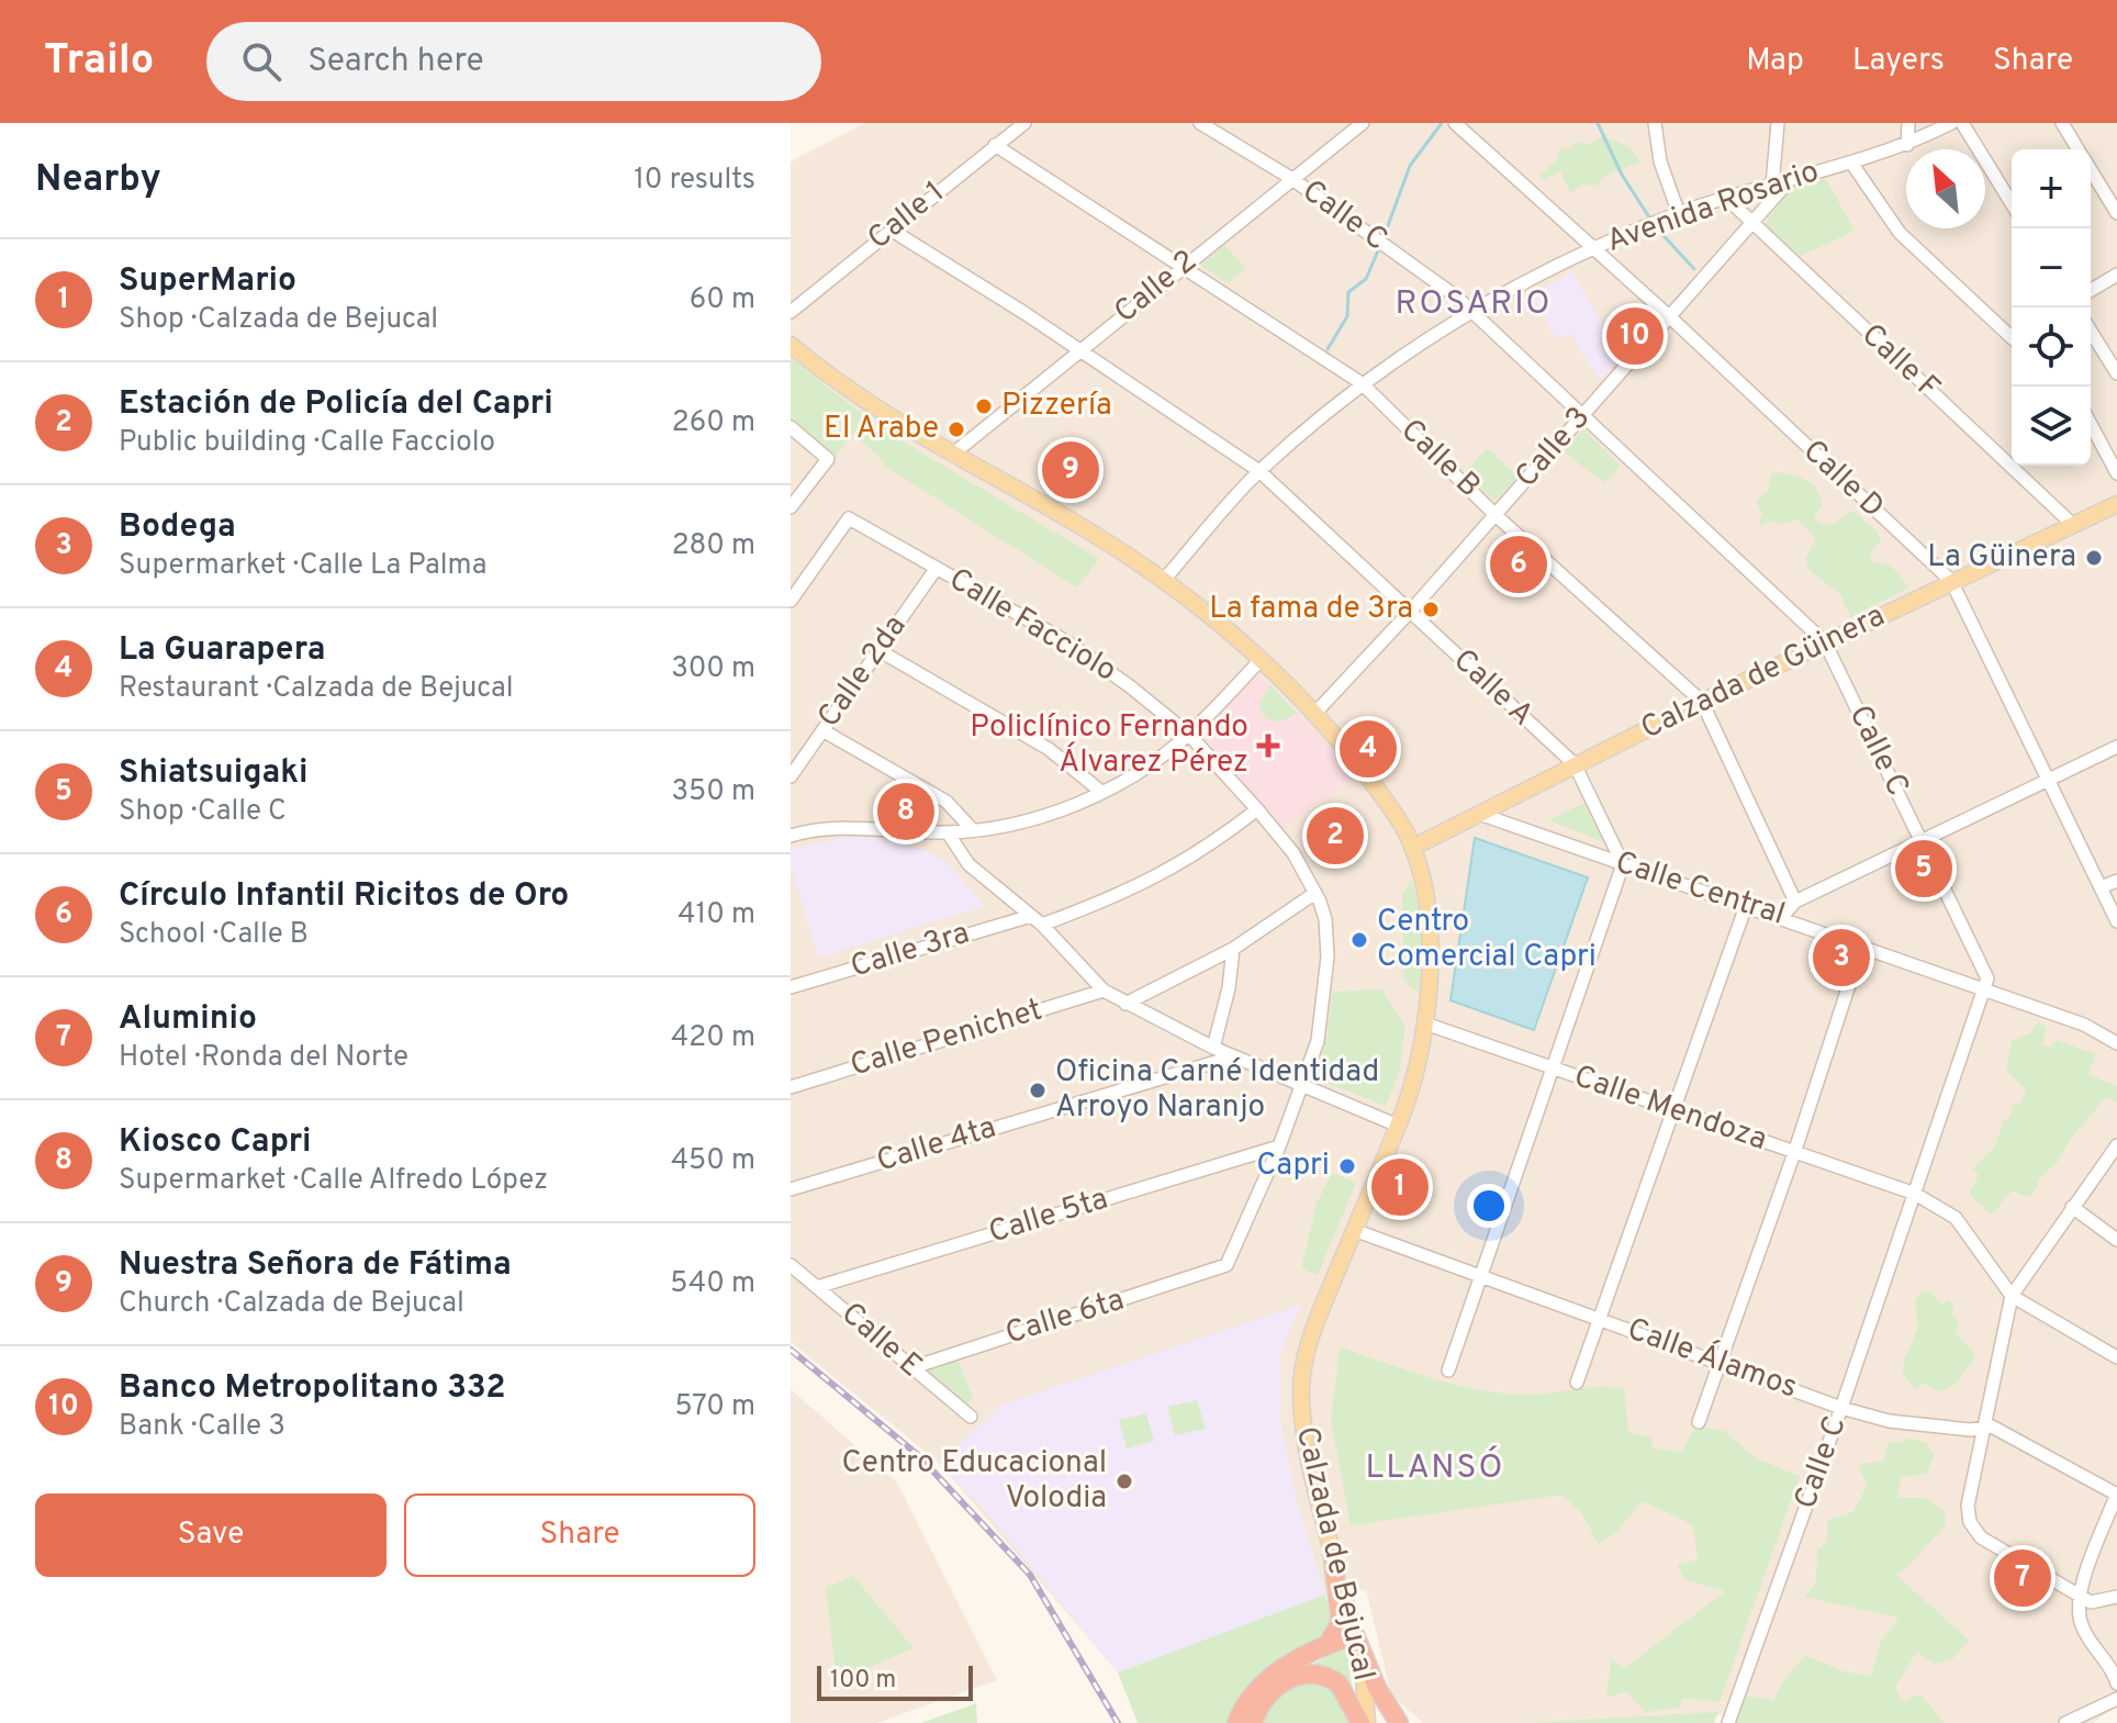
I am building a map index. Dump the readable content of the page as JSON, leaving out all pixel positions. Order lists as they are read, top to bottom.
{
  "streets": {
    "main road": ["Calzada de Güinera", "Calzada de Bejucal"],
    "street": [
      "Avenida Rosario",
      "Calle 1",
      "Calle C",
      "Calle 2",
      "Calle F",
      "Calle 3",
      "Calle B",
      "Calle D",
      "Calle Facciolo",
      "Calle 2da",
      "Calle A",
      "Calle Central",
      "Calle 3ra",
      "Calle Penichet",
      "Calle Mendoza",
      "Calle 4ta",
      "Calle 5ta",
      "Calle 6ta",
      "Calle E",
      "Calle Álamos"
    ]
  },
  "crossings": [
    ["Avenida Rosario", "Calle C"],
    ["Avenida Rosario", "Calle F"],
    ["Avenida Rosario", "Calle 3"],
    ["Avenida Rosario", "Calle B"],
    ["Avenida Rosario", "Calle D"],
    ["Avenida Rosario", "Calle A"],
    ["Avenida Rosario", "Calzada de Bejucal"],
    ["Calle 1", "Calle B"],
    ["Calle 1", "Calle A"],
    ["Calle C", "Calle 2"],
    ["Calle C", "Calle 3"],
    ["Calle C", "Calzada de Güinera"],
    ["Calle C", "Calle Central"],
    ["Calle C", "Calle Mendoza"],
    ["Calle C", "Calle Álamos"],
    ["Calle 2", "Calle B"],
    ["Calle 2", "Calle A"],
    ["Calle 2", "Calzada de Bejucal"],
    ["Calle F", "Calle 3"],
    ["Calle F", "Calzada de Güinera"],
    ["Calle 3", "Calle B"],
    ["Calle 3", "Calle D"],
    ["Calle 3", "Calle A"],
    ["Calle 3", "Calzada de Bejucal"],
    ["Calle B", "Calzada de Güinera"],
    ["Calle D", "Calzada de Güinera"],
    ["Calle Facciolo", "Calle 2da"],
    ["Calle Facciolo", "Calle 5ta"],
    ["Calle Facciolo", "Calle 6ta"],
    ["Calzada de Güinera", "Calle A"],
    ["Calzada de Güinera", "Calle Central"],
    ["Calzada de Güinera", "Calzada de Bejucal"],
    ["Calle A", "Calle Central"],
    ["Calle Mendoza", "Calzada de Bejucal"],
    ["Calle 5ta", "Calle E"],
    ["Calle 6ta", "Calle E"],
    ["Calle Álamos", "Calzada de Bejucal"]
  ],
  "districts": ["ROSARIO", "LLANSÓ"],
  "places": {
    "other": [
      "Pizzería",
      "El Arabe",
      "La Güinera",
      "La fama de 3ra",
      "Centro Comercial Capri",
      "Oficina Carné Identidad Arroyo Naranjo",
      "Capri",
      "Centro Educacional Volodia"
    ],
    "health": ["Policlínico Fernando Álvarez Pérez"]
  },
  "scale_bar": "100 m",
  "north": "top left",
  "page": {
    "header": "Trailo",
    "search": "Search here",
    "nav": ["Map", "Layers", "Share"],
    "heading": ["Nearby", "10 results"],
    "map_buttons": ["+", "−"],
    "list": [
      {
        "mark": "1",
        "name": "SuperMario",
        "note": "Shop · Calzada de Bejucal",
        "value": "60 m"
      },
      {
        "mark": "2",
        "name": "Estación de Policía del Capri",
        "note": "Public building · Calle Facciolo",
        "value": "260 m"
      },
      {
        "mark": "3",
        "name": "Bodega",
        "note": "Supermarket · Calle La Palma",
        "value": "280 m"
      },
      {
        "mark": "4",
        "name": "La Guarapera",
        "note": "Restaurant · Calzada de Bejucal",
        "value": "300 m"
      },
      {
        "mark": "5",
        "name": "Shiatsuigaki",
        "note": "Shop · Calle C",
        "value": "350 m"
      },
      {
        "mark": "6",
        "name": "Círculo Infantil Ricitos de Oro",
        "note": "School · Calle B",
        "value": "410 m"
      },
      {
        "mark": "7",
        "name": "Aluminio",
        "note": "Hotel · Ronda del Norte",
        "value": "420 m"
      },
      {
        "mark": "8",
        "name": "Kiosco Capri",
        "note": "Supermarket · Calle Alfredo López",
        "value": "450 m"
      },
      {
        "mark": "9",
        "name": "Nuestra Señora de Fátima",
        "note": "Church · Calzada de Bejucal",
        "value": "540 m"
      },
      {
        "mark": "10",
        "name": "Banco Metropolitano 332",
        "note": "Bank · Calle 3",
        "value": "570 m"
      }
    ],
    "pins": [
      "10",
      "9",
      "6",
      "4",
      "8",
      "2",
      "5",
      "3",
      "1",
      "7"
    ],
    "buttons": ["Save", "Share"],
    "scale": "100 m"
  }
}
